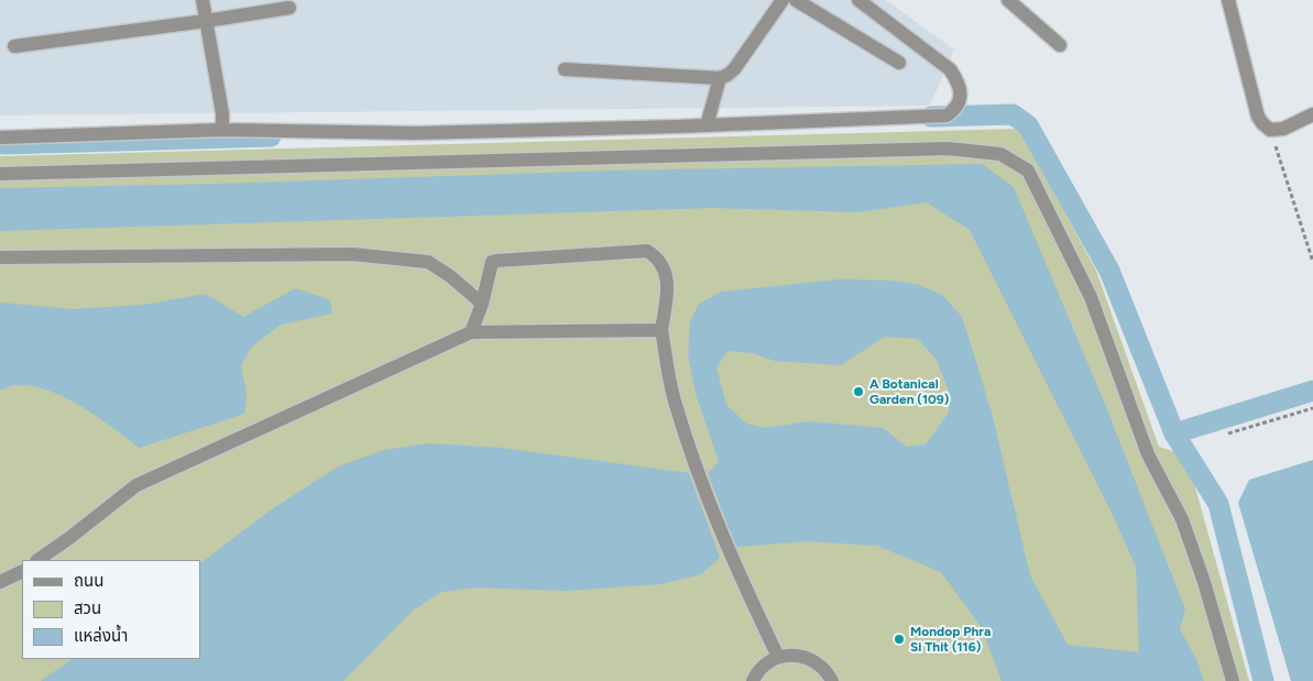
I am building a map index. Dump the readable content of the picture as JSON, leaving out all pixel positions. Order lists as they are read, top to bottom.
{
  "places": ["A Botanical Garden (109)", "Mondop Phra Si Thit (116)"],
  "legend": ["ถนน", "สวน", "แหล่งน้ำ"]
}
